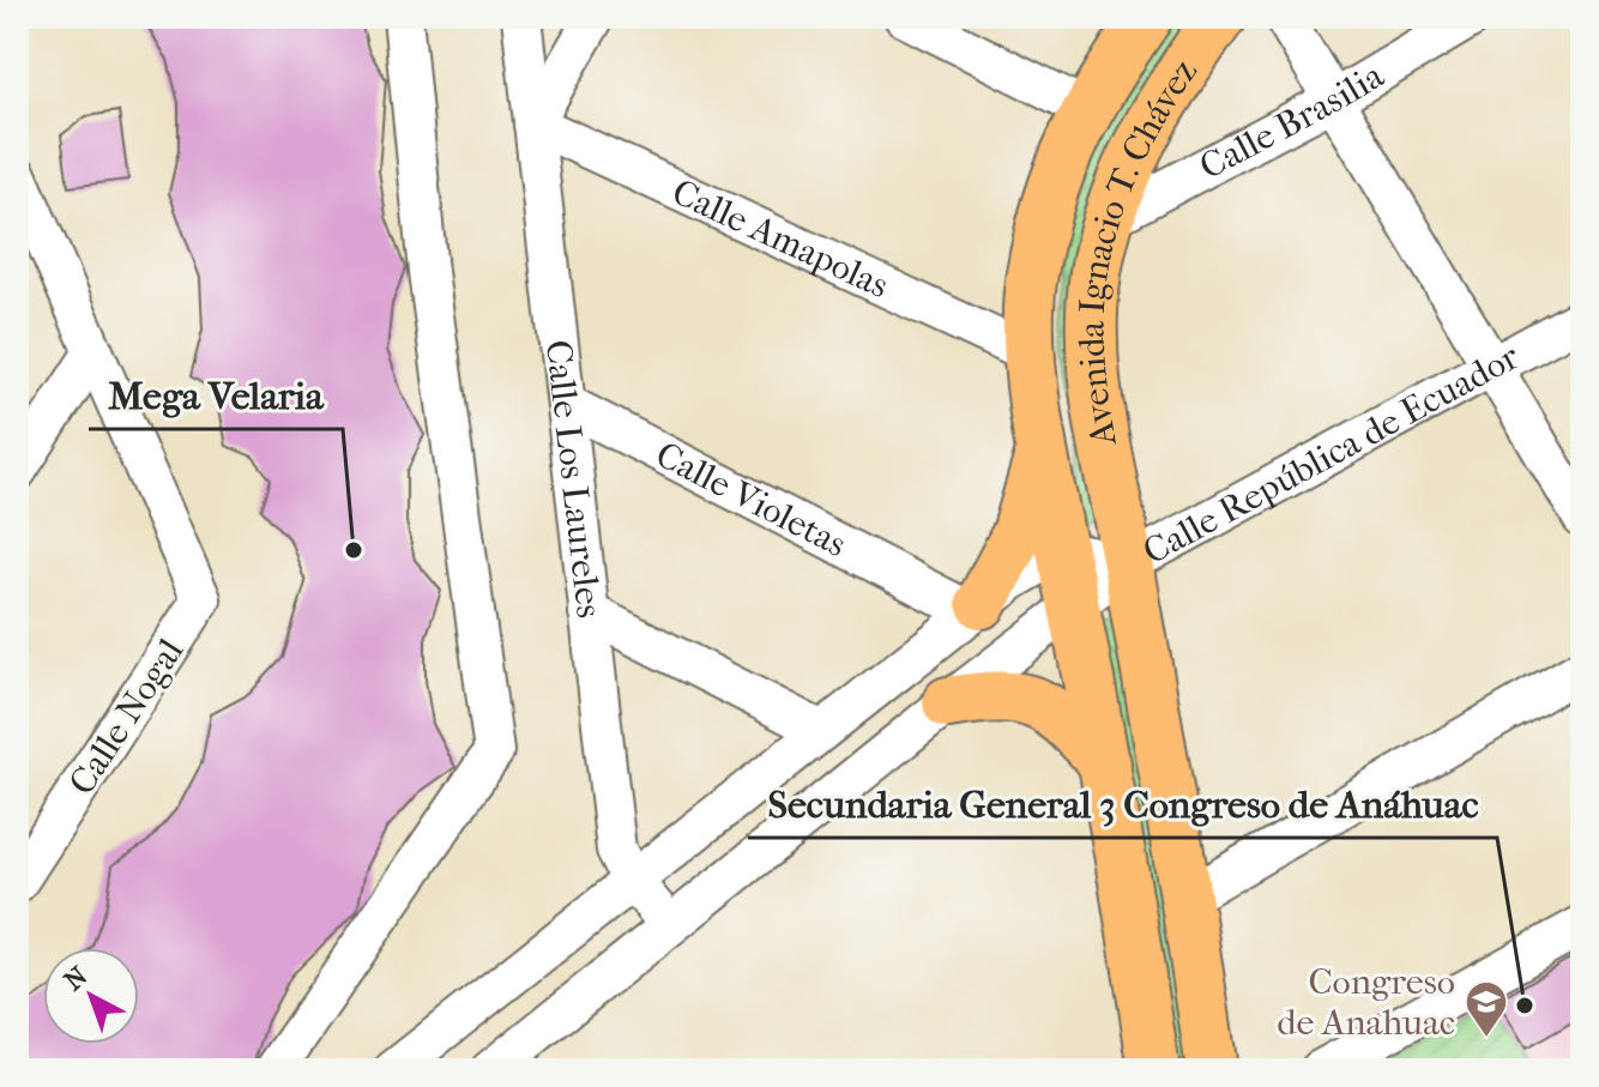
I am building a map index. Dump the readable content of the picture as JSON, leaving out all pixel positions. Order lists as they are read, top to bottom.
{
  "streets": {
    "main road": ["Avenida Ignacio T. Chávez"],
    "street": [
      "Calle Brasilia",
      "Calle Amapolas",
      "Calle República de Ecuador",
      "Calle Los Laureles",
      "Calle Violetas",
      "Calle Nogal"
    ]
  },
  "crossings": [
    ["Calle Brasilia", "Avenida Ignacio T. Chávez"],
    ["Calle Amapolas", "Avenida Ignacio T. Chávez"],
    ["Calle Amapolas", "Calle Los Laureles"],
    ["Avenida Ignacio T. Chávez", "Calle República de Ecuador"],
    ["Calle República de Ecuador", "Calle Los Laureles"],
    ["Calle Los Laureles", "Calle Violetas"]
  ],
  "places": {
    "other": ["Mega Velaria", "Secundaria General 3 Congreso de Anáhuac"],
    "school or university": ["Congreso de Anahuac"]
  },
  "north": "top left"
}
